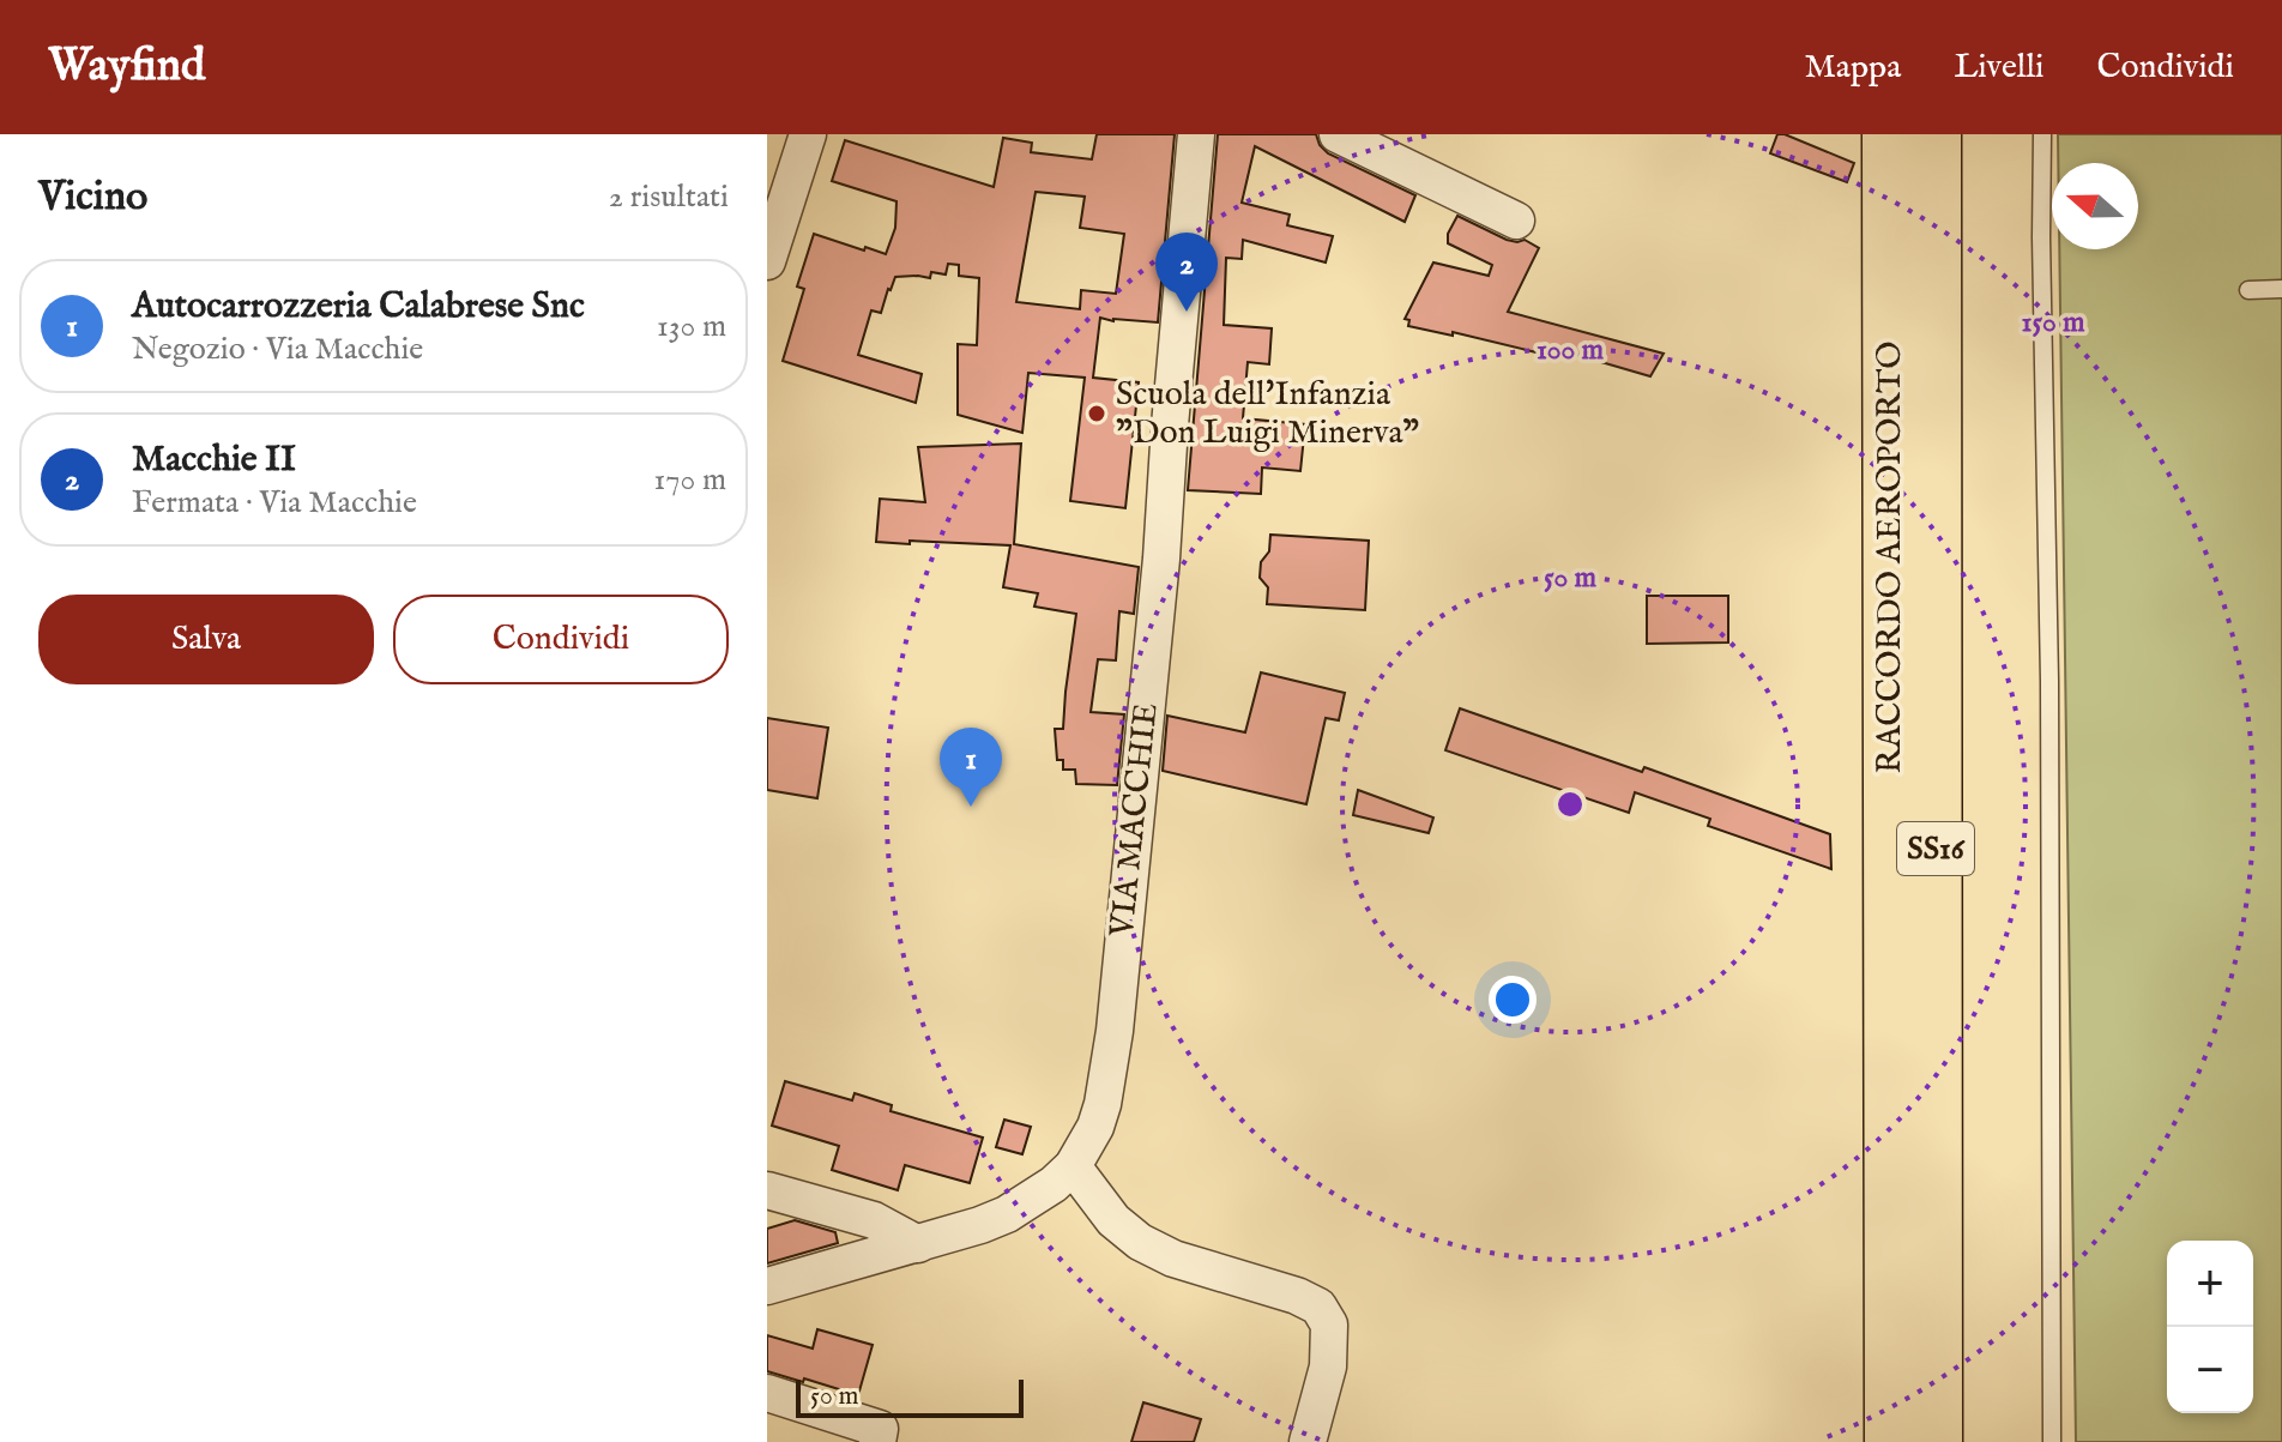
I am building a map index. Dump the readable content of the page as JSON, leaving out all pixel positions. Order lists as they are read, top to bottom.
{
  "streets": {
    "highway": ["RACCORDO AEROPORTO", "SS16"],
    "street": ["VIA MACCHIE"]
  },
  "places": ["Scuola dell'Infanzia \"Don Luigi Minerva\""],
  "scale_bar": "50 m",
  "north": "left",
  "page": {
    "header": "Wayfind",
    "nav": ["Mappa", "Livelli", "Condividi"],
    "heading": ["Vicino", "2 risultati"],
    "pins": ["2", "1"],
    "list": [
      {
        "mark": "1",
        "name": "Autocarrozzeria Calabrese Snc",
        "note": "Negozio · Via Macchie",
        "value": "130 m"
      },
      {
        "mark": "2",
        "name": "Macchie II",
        "note": "Fermata · Via Macchie",
        "value": "170 m"
      }
    ],
    "buttons": ["Salva", "Condividi"],
    "map_buttons": ["+", "−"],
    "scale": "50 m"
  },
  "rings": ["150 m", "100 m", "50 m"]
}
